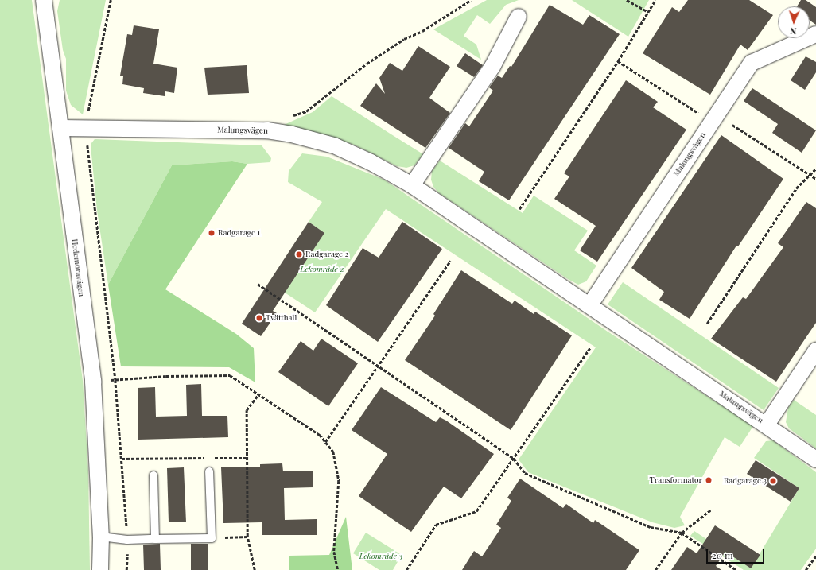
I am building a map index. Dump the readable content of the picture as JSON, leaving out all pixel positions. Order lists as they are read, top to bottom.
{
  "streets": {
    "street": ["Malungsvägen", "Hedemoravägen"]
  },
  "crossings": [
    ["Malungsvägen", "Hedemoravägen"]
  ],
  "parks": ["Lekområde 2", "Lekområde 3"],
  "places": [
    "Radgarage 1",
    "Radgarage 2",
    "Tvätthall",
    "Transformator",
    "Radgarage 3"
  ],
  "scale_bar": "20 m",
  "north": "bottom"
}
